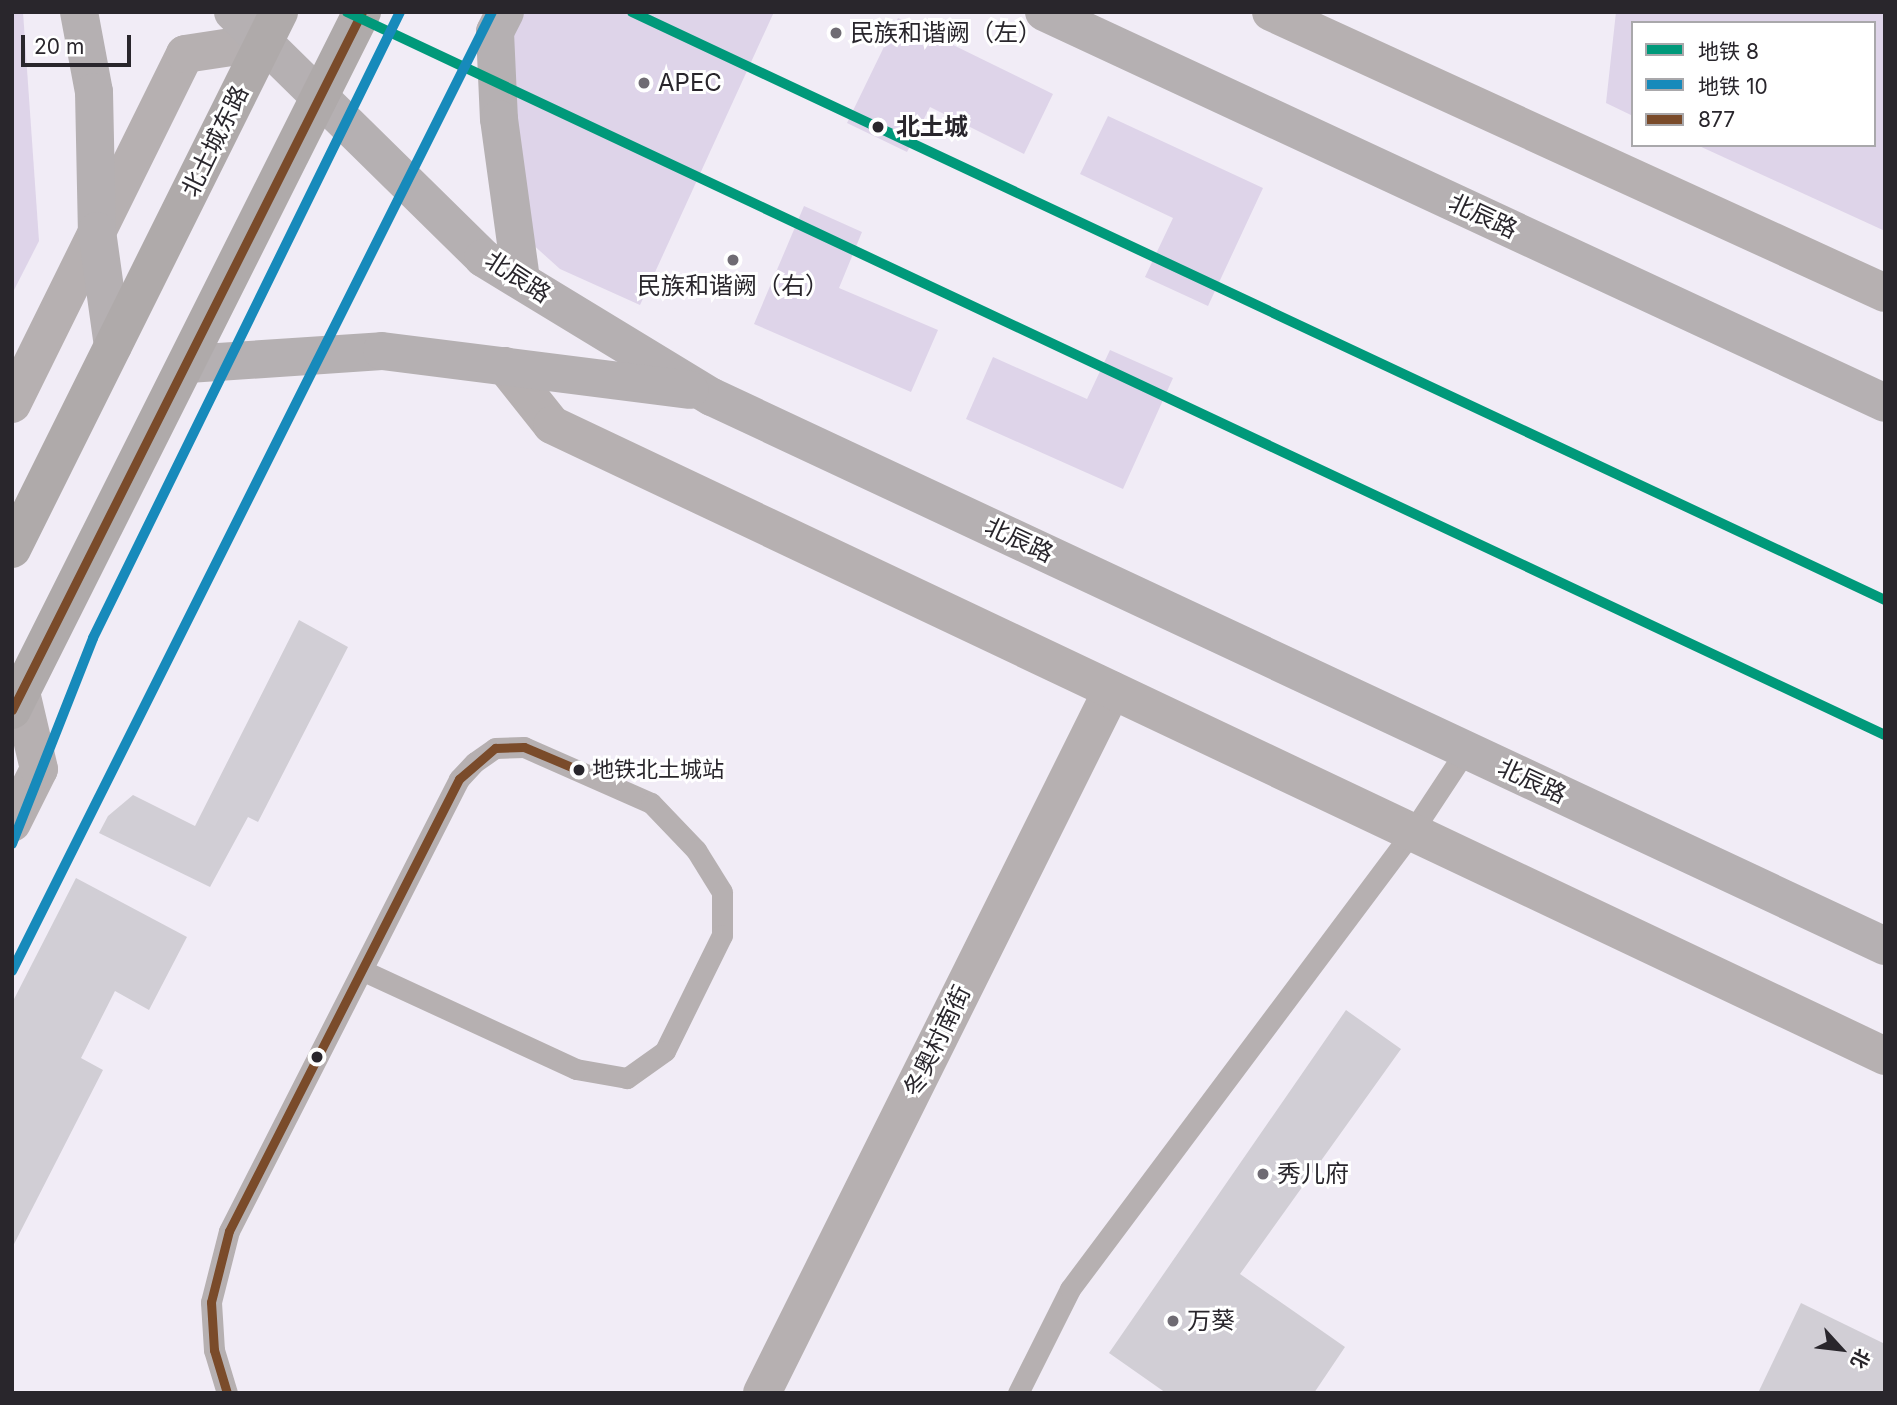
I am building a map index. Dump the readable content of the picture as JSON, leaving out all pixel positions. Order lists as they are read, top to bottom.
{
  "streets": {
    "main road": ["北土城东路", "北辰路"],
    "street": ["冬奥村南街"]
  },
  "crossings": [
    ["北土城东路", "北辰路"]
  ],
  "places": [
    "民族和谐阙（左）",
    "APEC",
    "北土城",
    "民族和谐阙（右）",
    "地铁北土城站",
    "秀儿府",
    "万葵"
  ],
  "lines": ["metro line 8", "metro line 10", "transit line 877"],
  "legend": ["地铁 8", "地铁 10", "877"],
  "scale_bar": "20 m",
  "north": "bottom right"
}
